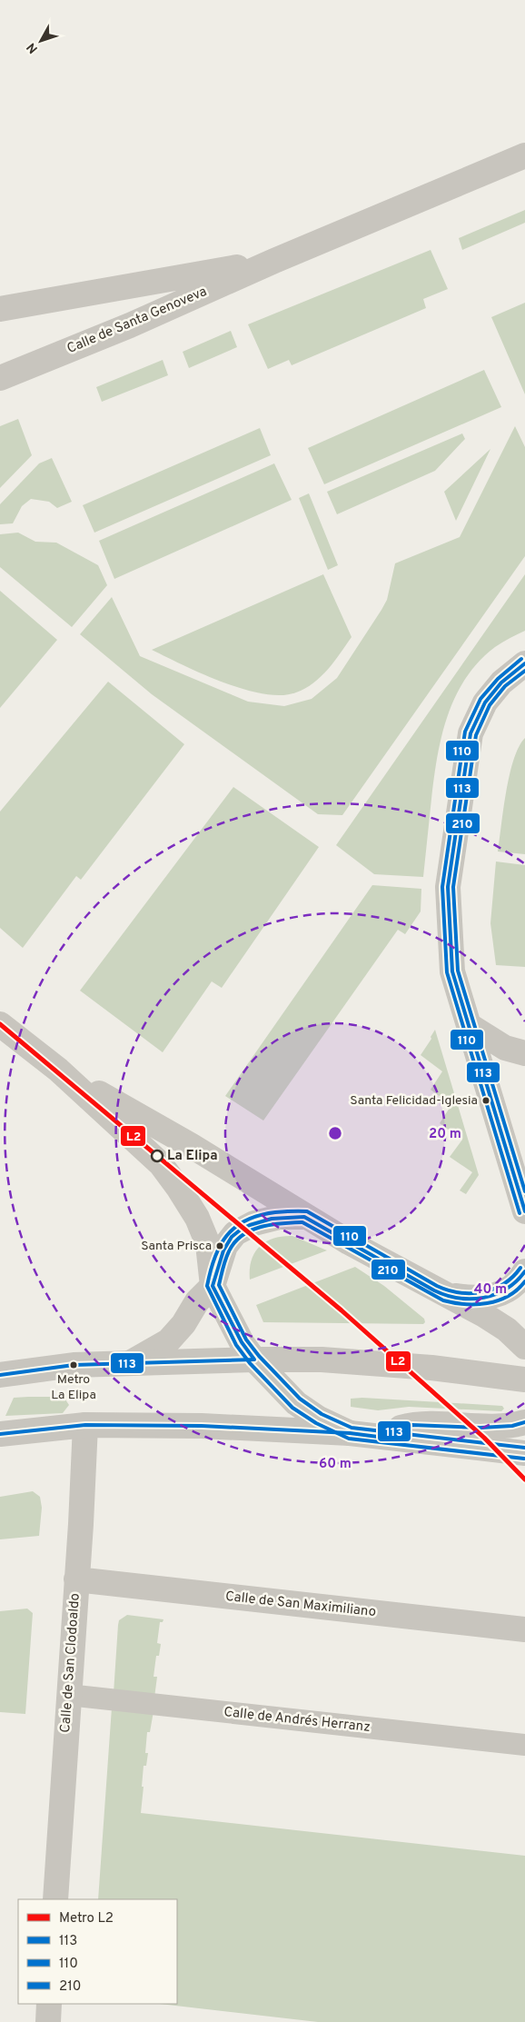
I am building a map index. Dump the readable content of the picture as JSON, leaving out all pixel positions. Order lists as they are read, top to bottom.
{
  "streets": {
    "street": [
      "Calle de Santa Genoveva",
      "Calle de San Maximiliano",
      "Calle de San Clodoaldo",
      "Calle de Andrés Herranz"
    ]
  },
  "crossings": [
    ["Calle de San Maximiliano", "Calle de San Clodoaldo"],
    ["Calle de San Clodoaldo", "Calle de Andrés Herranz"]
  ],
  "places": [
    "Santa Felicidad-Iglesia",
    "La Elipa",
    "Santa Prisca",
    "Metro La Elipa"
  ],
  "lines": [
    "transit line 110",
    "transit line 113",
    "transit line 210",
    "metro line L2"
  ],
  "legend": [
    "Metro L2",
    "113",
    "110",
    "210"
  ],
  "north": "bottom left",
  "rings": ["20 m", "40 m", "60 m"]
}
